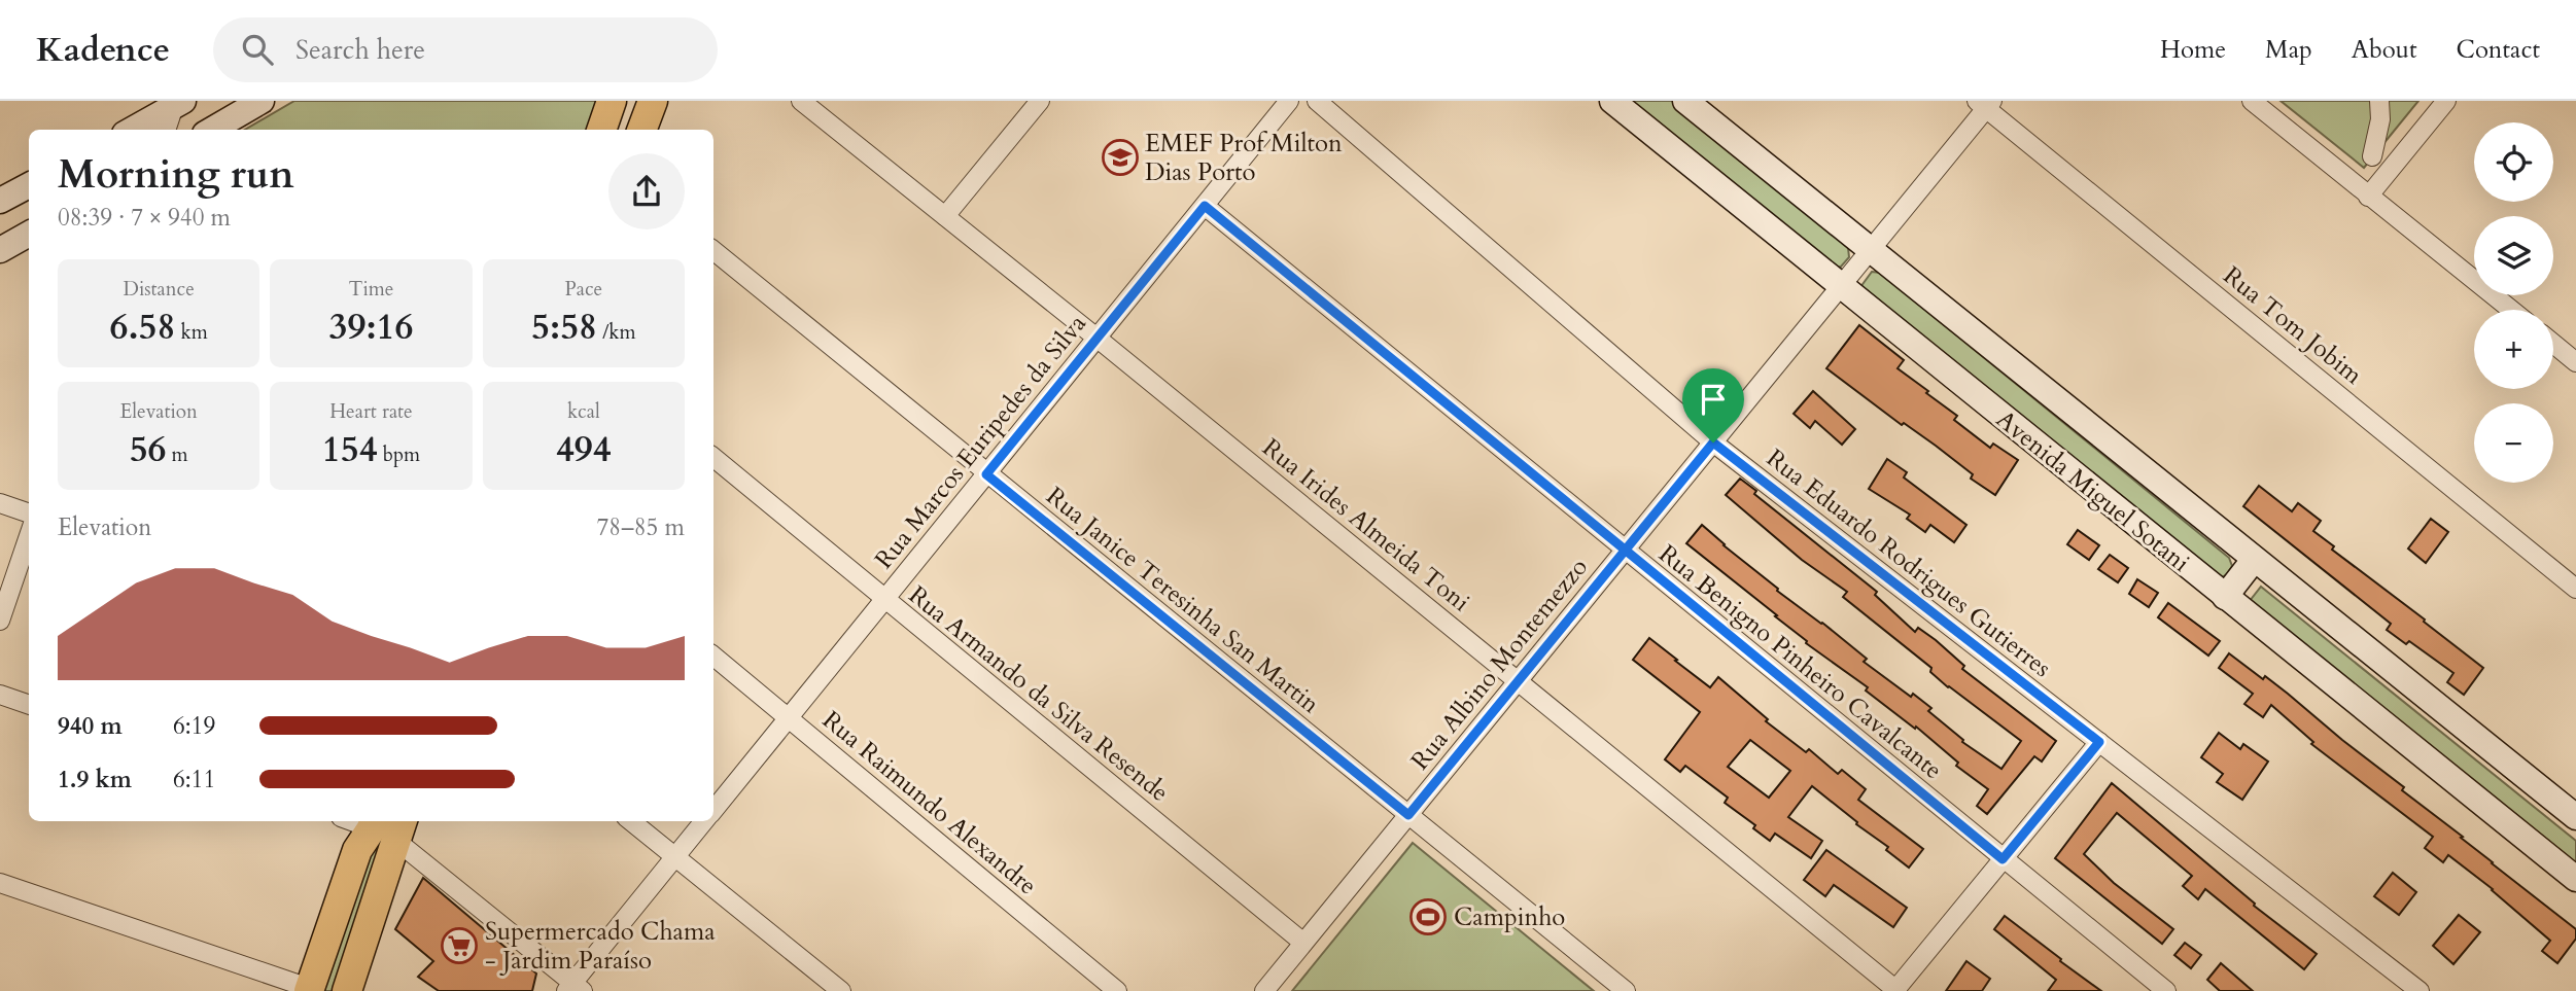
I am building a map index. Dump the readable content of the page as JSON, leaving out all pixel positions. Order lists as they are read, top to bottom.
{
  "streets": {
    "street": [
      "Rua Tom Jobim",
      "Rua Marcos Euripedes da Silva",
      "Avenida Miguel Sotani",
      "Rua Irides Almeida Toni",
      "Rua Eduardo Rodrigues Gutierres",
      "Rua Janice Teresinha San Martin",
      "Rua Benigno Pinheiro Cavalcante",
      "Rua Albino Montemezzo",
      "Rua Armando da Silva Resende",
      "Rua Raimundo Alexandre"
    ]
  },
  "crossings": [
    ["Rua Tom Jobim", "Rua Albino Montemezzo"],
    ["Rua Marcos Euripedes da Silva", "Rua Irides Almeida Toni"],
    ["Rua Marcos Euripedes da Silva", "Rua Janice Teresinha San Martin"],
    ["Rua Marcos Euripedes da Silva", "Rua Benigno Pinheiro Cavalcante"],
    ["Rua Marcos Euripedes da Silva", "Rua Armando da Silva Resende"],
    ["Rua Marcos Euripedes da Silva", "Rua Raimundo Alexandre"],
    ["Avenida Miguel Sotani", "Rua Albino Montemezzo"],
    ["Rua Irides Almeida Toni", "Rua Albino Montemezzo"],
    ["Rua Eduardo Rodrigues Gutierres", "Rua Albino Montemezzo"],
    ["Rua Janice Teresinha San Martin", "Rua Albino Montemezzo"],
    ["Rua Benigno Pinheiro Cavalcante", "Rua Albino Montemezzo"],
    ["Rua Albino Montemezzo", "Rua Armando da Silva Resende"]
  ],
  "places": {
    "school or university": ["EMEF Prof Milton Dias Porto"],
    "sports": ["Campinho"],
    "supermarket": ["Supermercado Chama - Jardim Paraíso"]
  },
  "page": {
    "header": "Kadence",
    "search": "Search here",
    "nav": [
      "Home",
      "Map",
      "About",
      "Contact"
    ],
    "map_buttons": ["+", "−"],
    "heading": ["Morning run", "08:39 · 7 × 940 m"],
    "stats": [
      ["Distance", "6.58 km"],
      ["Time", "39:16"],
      ["Pace", "5:58 /km"],
      ["Elevation", "56 m"],
      ["Heart rate", "154 bpm"],
      ["kcal", "494"]
    ],
    "chart": ["Elevation", "78–85 m"],
    "list": [
      {
        "name": "940 m",
        "note": "6:19"
      },
      {
        "name": "1.9 km",
        "note": "6:11"
      }
    ]
  }
}
